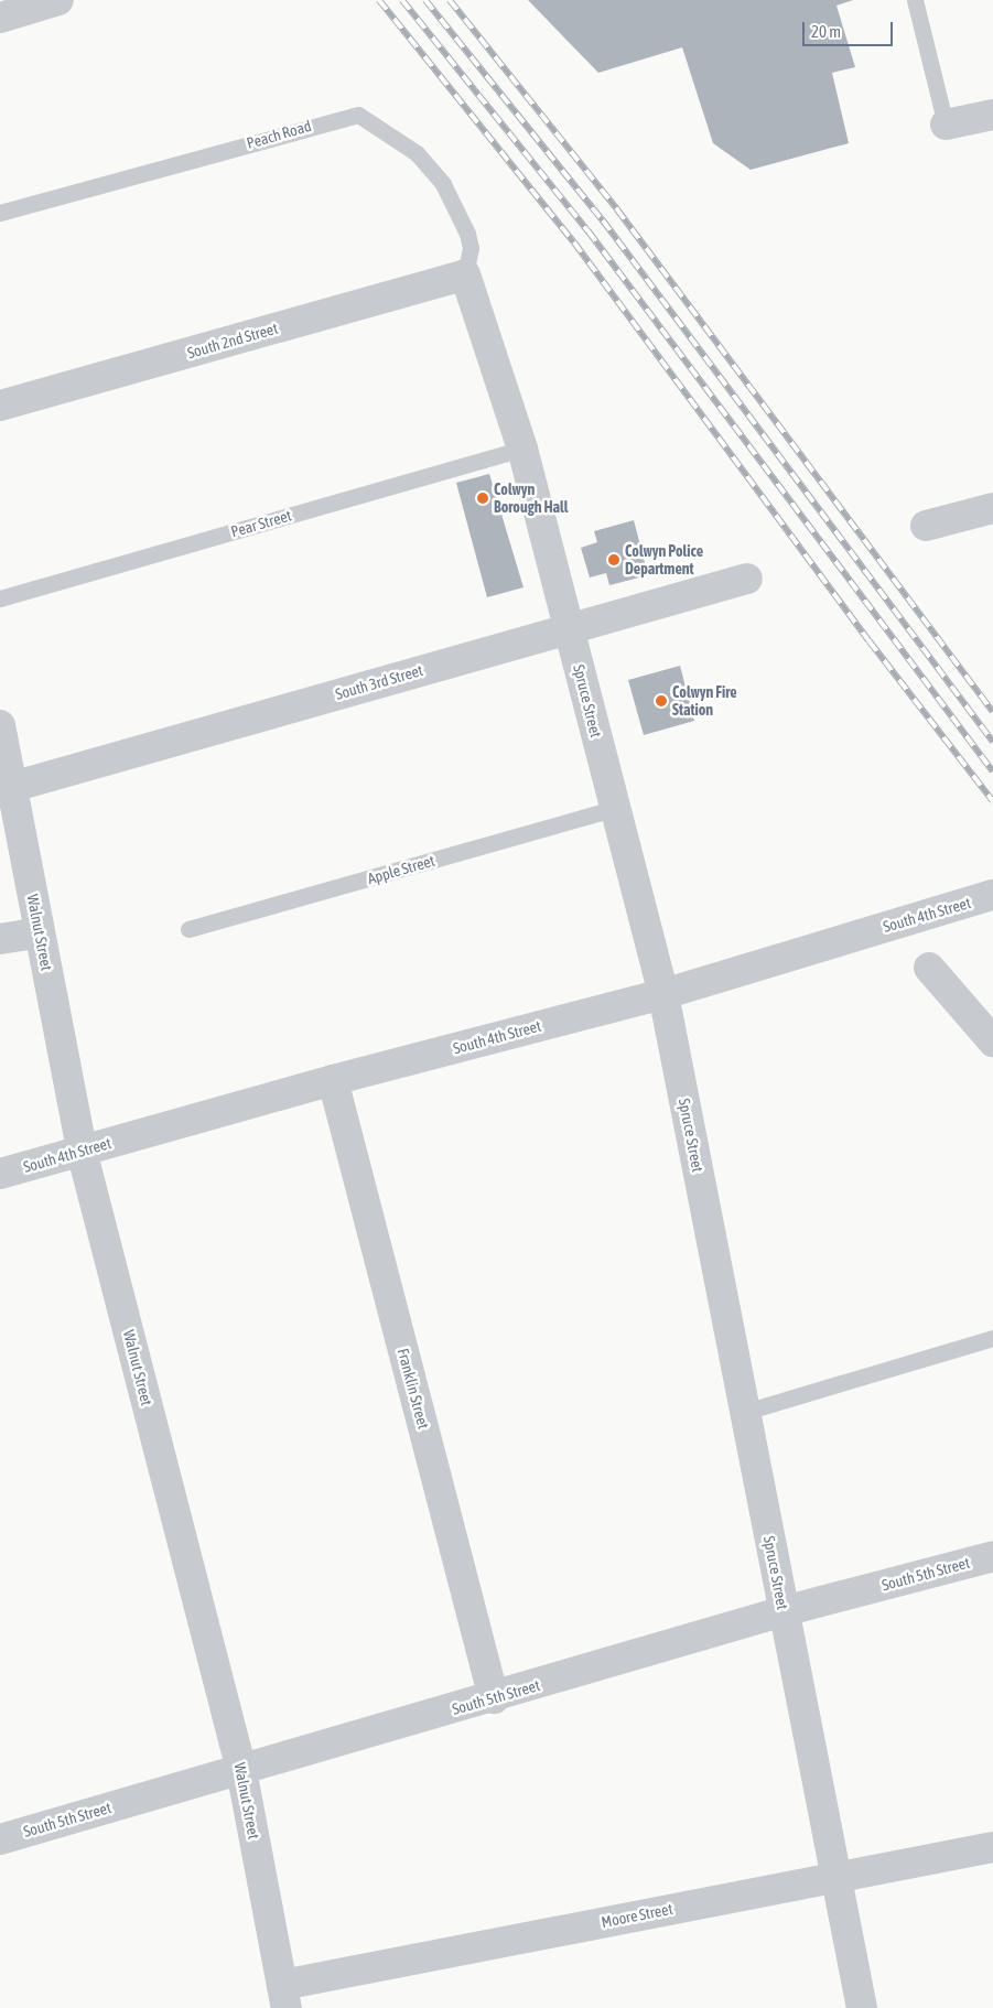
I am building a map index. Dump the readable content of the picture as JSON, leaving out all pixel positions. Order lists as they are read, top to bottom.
{
  "streets": {
    "street": [
      "South 2nd Street",
      "South 3rd Street",
      "Spruce Street",
      "South 4th Street",
      "Walnut Street",
      "Franklin Street",
      "South 5th Street",
      "Moore Street"
    ],
    "lane": ["Peach Road", "Pear Street", "Apple Street"]
  },
  "crossings": [
    ["Peach Road", "South 2nd Street"],
    ["Peach Road", "Spruce Street"],
    ["South 2nd Street", "Spruce Street"],
    ["Pear Street", "Spruce Street"],
    ["South 3rd Street", "Spruce Street"],
    ["South 3rd Street", "Walnut Street"],
    ["Spruce Street", "Apple Street"],
    ["Spruce Street", "South 4th Street"],
    ["Spruce Street", "South 5th Street"],
    ["Spruce Street", "Moore Street"],
    ["South 4th Street", "Walnut Street"],
    ["South 4th Street", "Franklin Street"],
    ["Walnut Street", "South 5th Street"],
    ["Walnut Street", "Moore Street"],
    ["Franklin Street", "South 5th Street"]
  ],
  "places": ["Colwyn Borough Hall", "Colwyn Police Department", "Colwyn Fire Station"],
  "scale_bar": "20 m"
}
